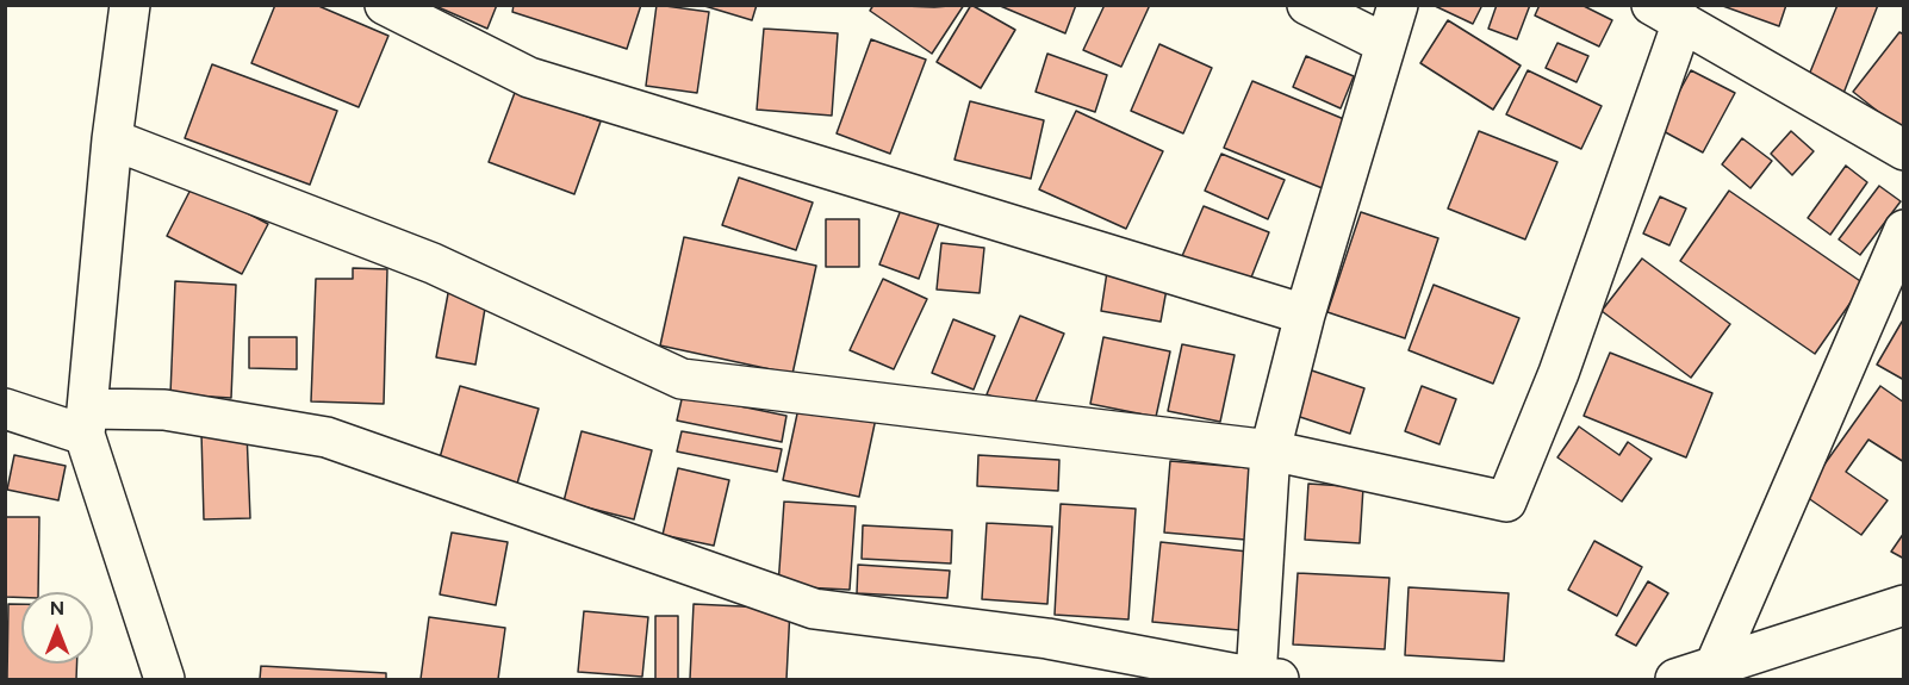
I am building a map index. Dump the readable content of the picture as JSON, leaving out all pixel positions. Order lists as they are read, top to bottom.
{
  "north": "top"
}
